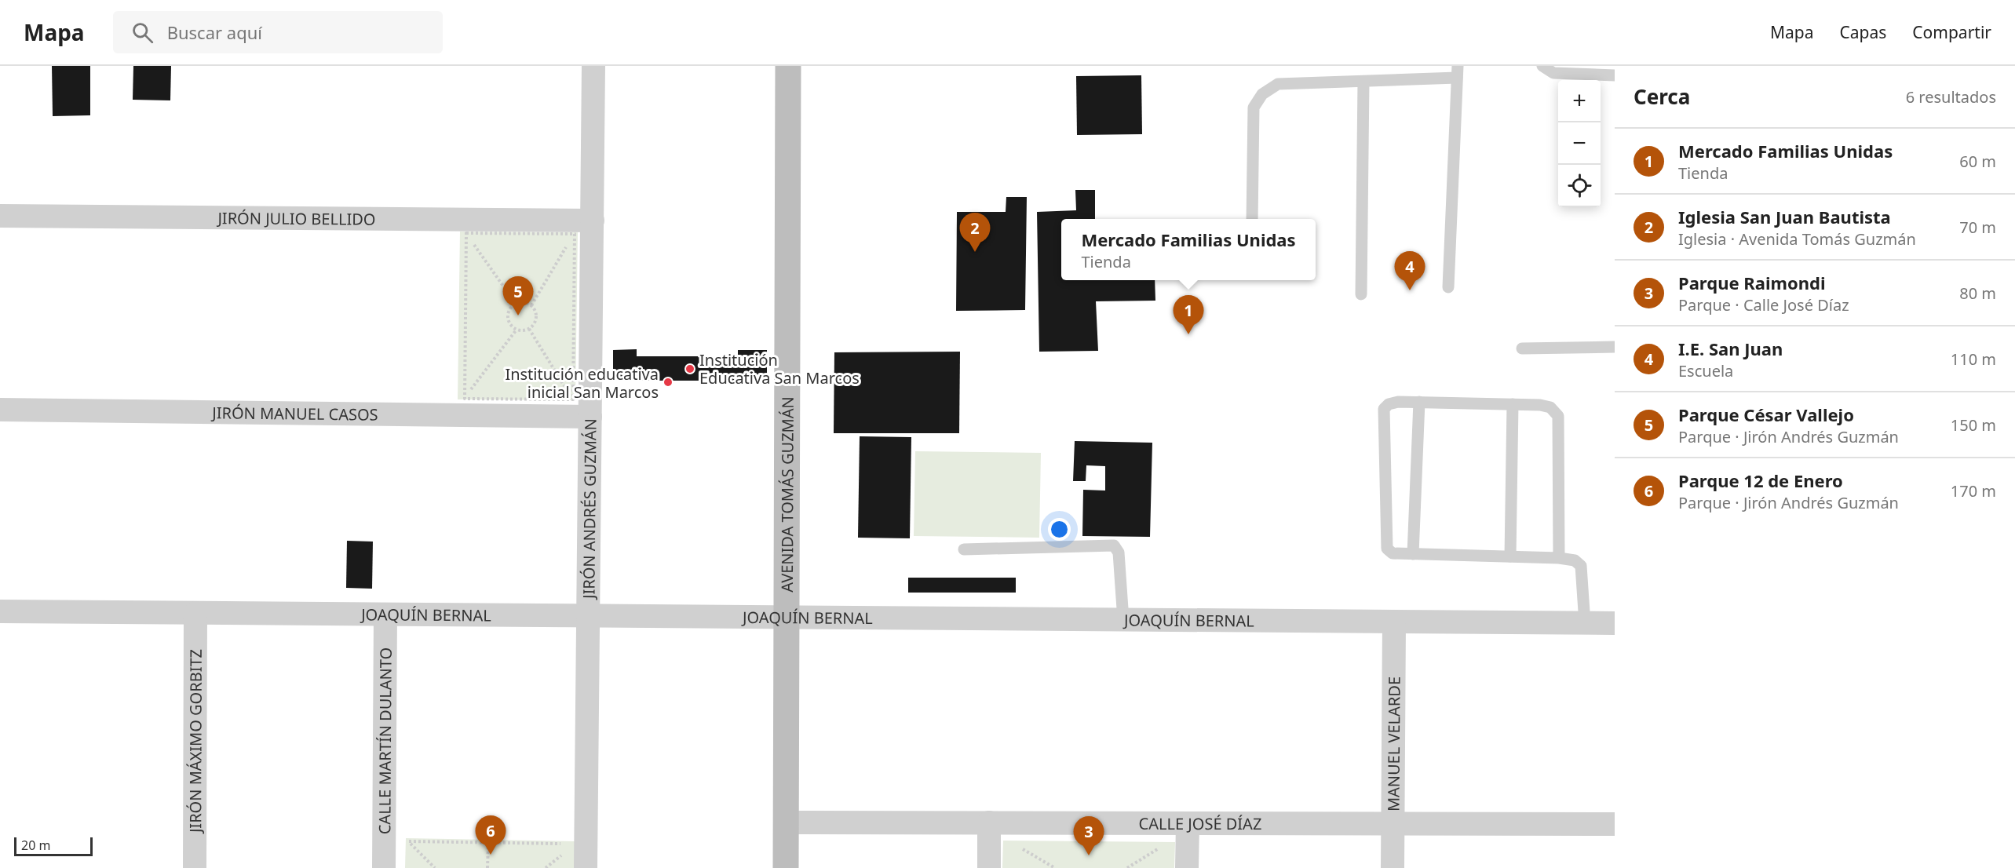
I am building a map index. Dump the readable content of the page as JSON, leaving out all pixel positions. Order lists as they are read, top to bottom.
{
  "streets": {
    "street": [
      "JIRÓN JULIO BELLIDO",
      "JIRÓN MANUEL CASOS",
      "AVENIDA TOMÁS GUZMÁN",
      "JIRÓN ANDRÉS GUZMÁN",
      "JOAQUÍN BERNAL",
      "JIRÓN MÁXIMO GORBITZ",
      "CALLE MARTÍN DULANTO",
      "MANUEL VELARDE",
      "CALLE JOSÉ DÍAZ"
    ]
  },
  "crossings": [
    ["JIRÓN JULIO BELLIDO", "JIRÓN ANDRÉS GUZMÁN"],
    ["JIRÓN MANUEL CASOS", "JIRÓN ANDRÉS GUZMÁN"],
    ["AVENIDA TOMÁS GUZMÁN", "JOAQUÍN BERNAL"],
    ["AVENIDA TOMÁS GUZMÁN", "CALLE JOSÉ DÍAZ"],
    ["JIRÓN ANDRÉS GUZMÁN", "JOAQUÍN BERNAL"],
    ["JOAQUÍN BERNAL", "JIRÓN MÁXIMO GORBITZ"],
    ["JOAQUÍN BERNAL", "CALLE MARTÍN DULANTO"],
    ["JOAQUÍN BERNAL", "MANUEL VELARDE"],
    ["MANUEL VELARDE", "CALLE JOSÉ DÍAZ"]
  ],
  "places": ["Institución Educativa San Marcos", "Institución educativa inicial San Marcos"],
  "scale_bar": "20 m",
  "page": {
    "header": "Mapa",
    "search": "Buscar aquí",
    "nav": ["Mapa", "Capas", "Compartir"],
    "heading": ["Cerca", "6 resultados"],
    "map_buttons": ["+", "−"],
    "list": [
      {
        "mark": "1",
        "name": "Mercado Familias Unidas",
        "note": "Tienda",
        "value": "60 m"
      },
      {
        "mark": "2",
        "name": "Iglesia San Juan Bautista",
        "note": "Iglesia · Avenida Tomás Guzmán",
        "value": "70 m"
      },
      {
        "mark": "3",
        "name": "Parque Raimondi",
        "note": "Parque · Calle José Díaz",
        "value": "80 m"
      },
      {
        "mark": "4",
        "name": "I.E. San Juan",
        "note": "Escuela",
        "value": "110 m"
      },
      {
        "mark": "5",
        "name": "Parque César Vallejo",
        "note": "Parque · Jirón Andrés Guzmán",
        "value": "150 m"
      },
      {
        "mark": "6",
        "name": "Parque 12 de Enero",
        "note": "Parque · Jirón Andrés Guzmán",
        "value": "170 m"
      }
    ],
    "pins": [
      "2",
      "4",
      "5",
      "1",
      "6",
      "3"
    ],
    "popup": ["Mercado Familias Unidas", "Tienda"],
    "scale": "20 m"
  }
}
